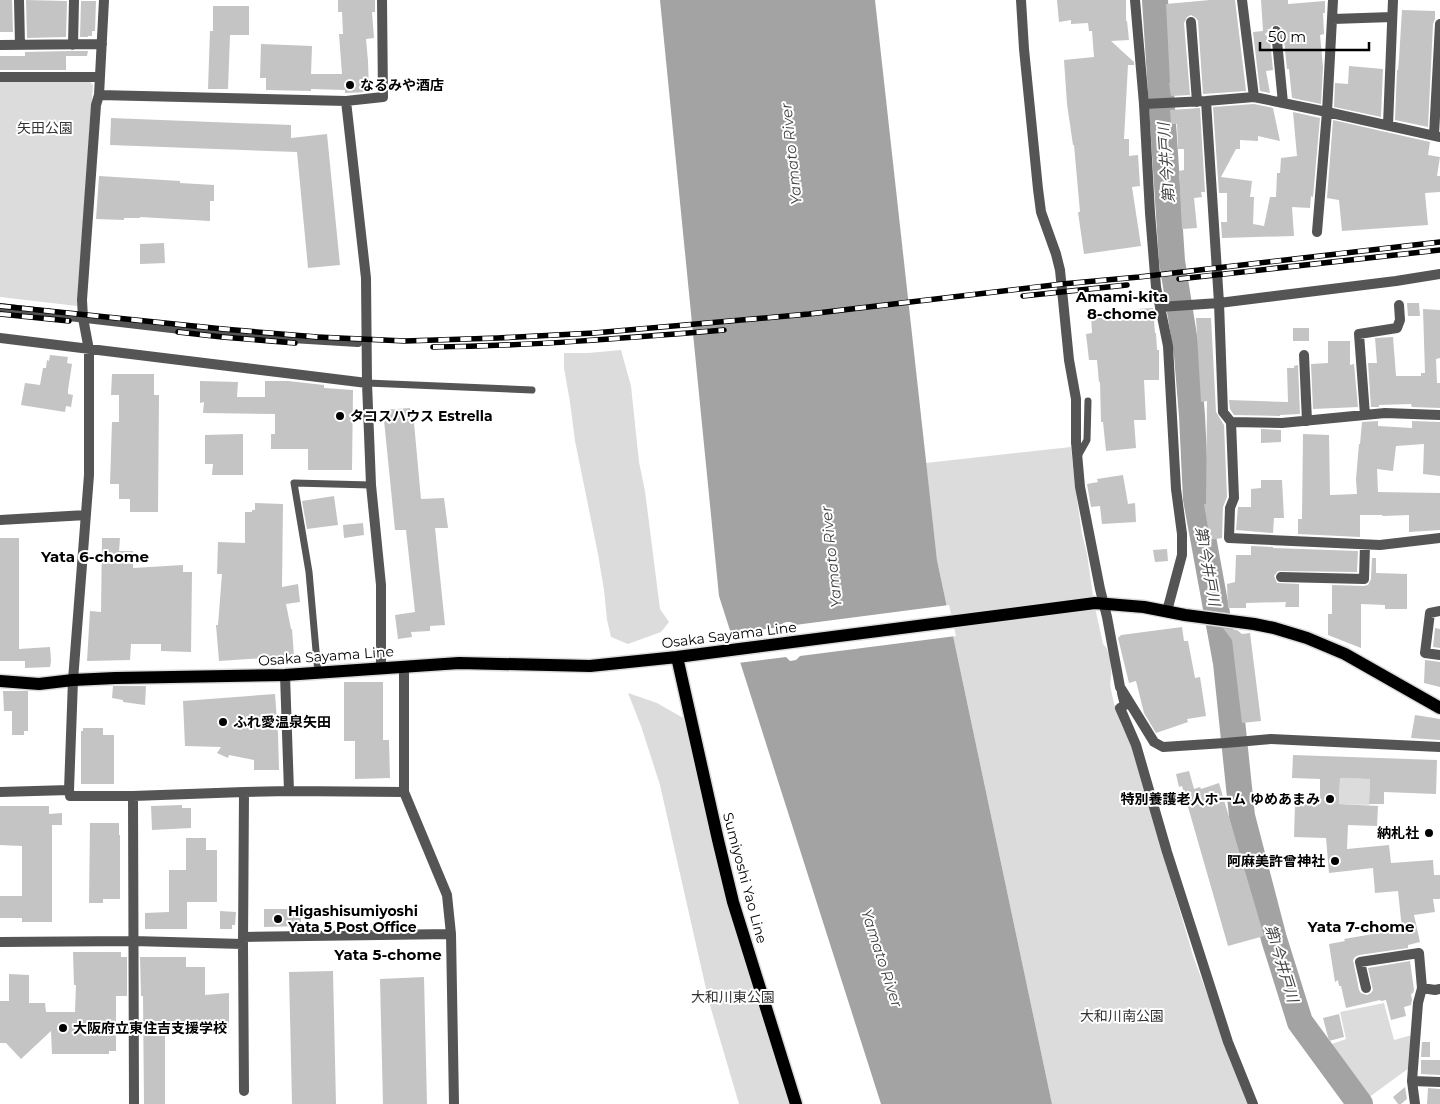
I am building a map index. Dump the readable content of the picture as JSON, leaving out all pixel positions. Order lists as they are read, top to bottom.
{
  "streets": {
    "main road": ["Osaka Sayama Line", "Sumiyoshi Yao Line"]
  },
  "crossings": [
    ["Osaka Sayama Line", "Sumiyoshi Yao Line"]
  ],
  "districts": [
    "Amami-kita 8-chome",
    "Yata 6-chome",
    "Yata 7-chome",
    "Yata 5-chome"
  ],
  "water": ["Yamato River", "第1今井戸川"],
  "parks": ["矢田公園", "大和川東公園", "大和川南公園"],
  "places": [
    "なるみや酒店",
    "タコスハウス Estrella",
    "ふれ愛温泉矢田",
    "特別養護老人ホーム ゆめあまみ",
    "納札社",
    "阿麻美許曾神社",
    "Higashisumiyoshi Yata 5 Post Office",
    "大阪府立東住吉支援学校"
  ],
  "scale_bar": "50 m"
}
